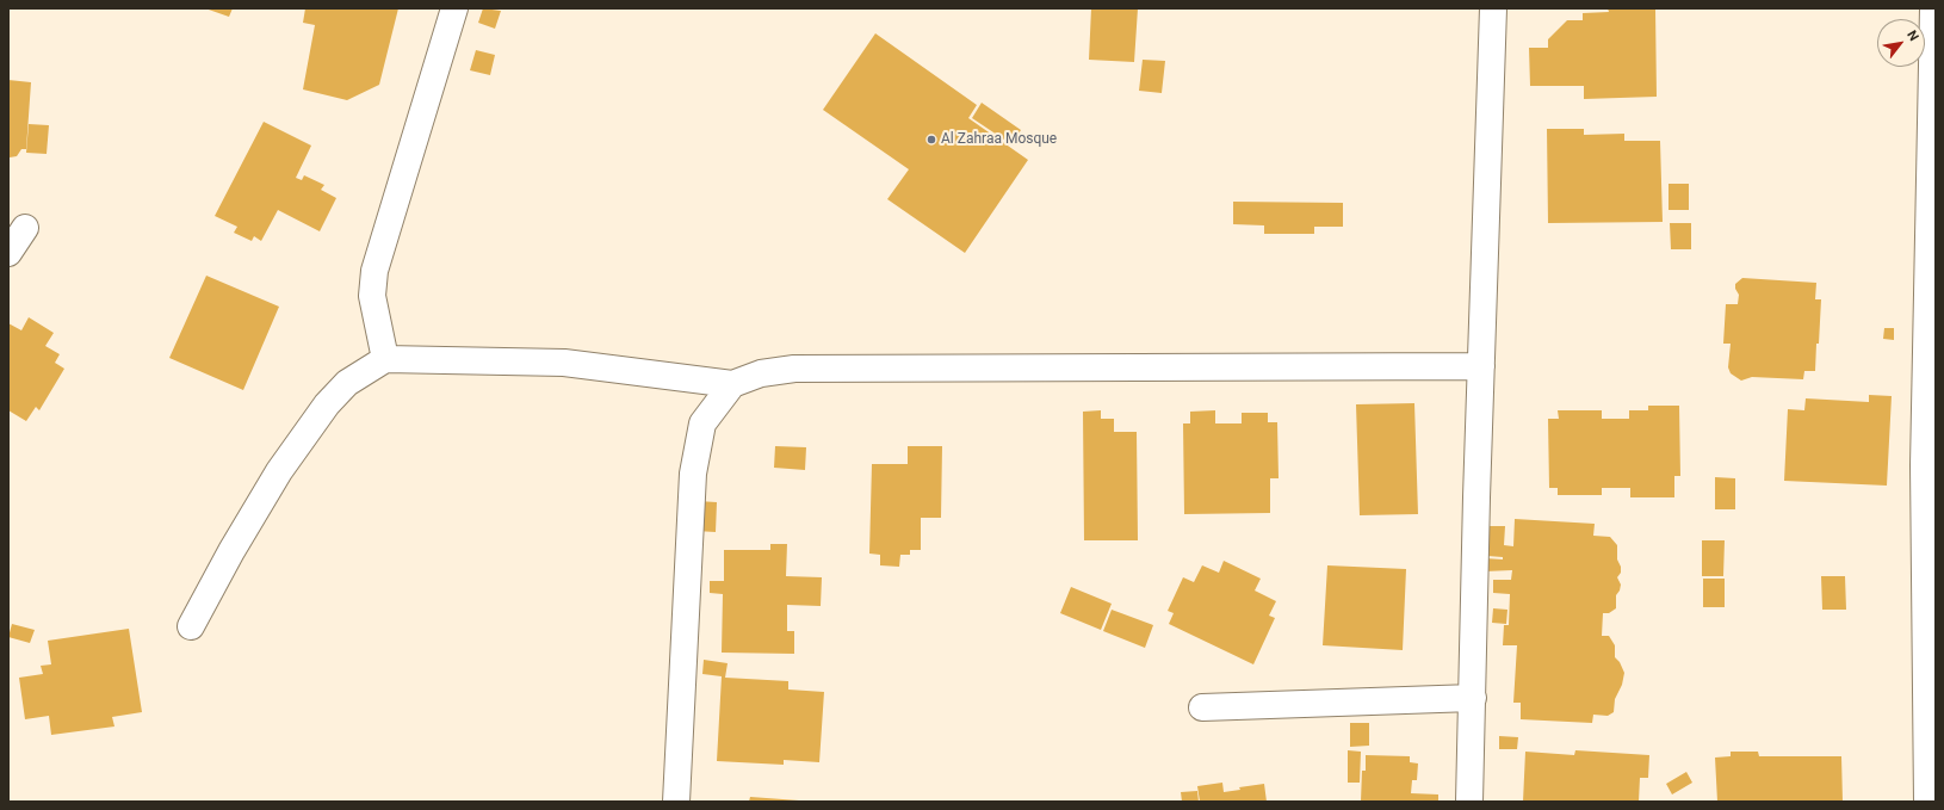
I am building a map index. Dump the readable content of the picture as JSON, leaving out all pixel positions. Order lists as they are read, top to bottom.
{
  "places": ["Al Zahraa Mosque"],
  "north": "top right"
}
